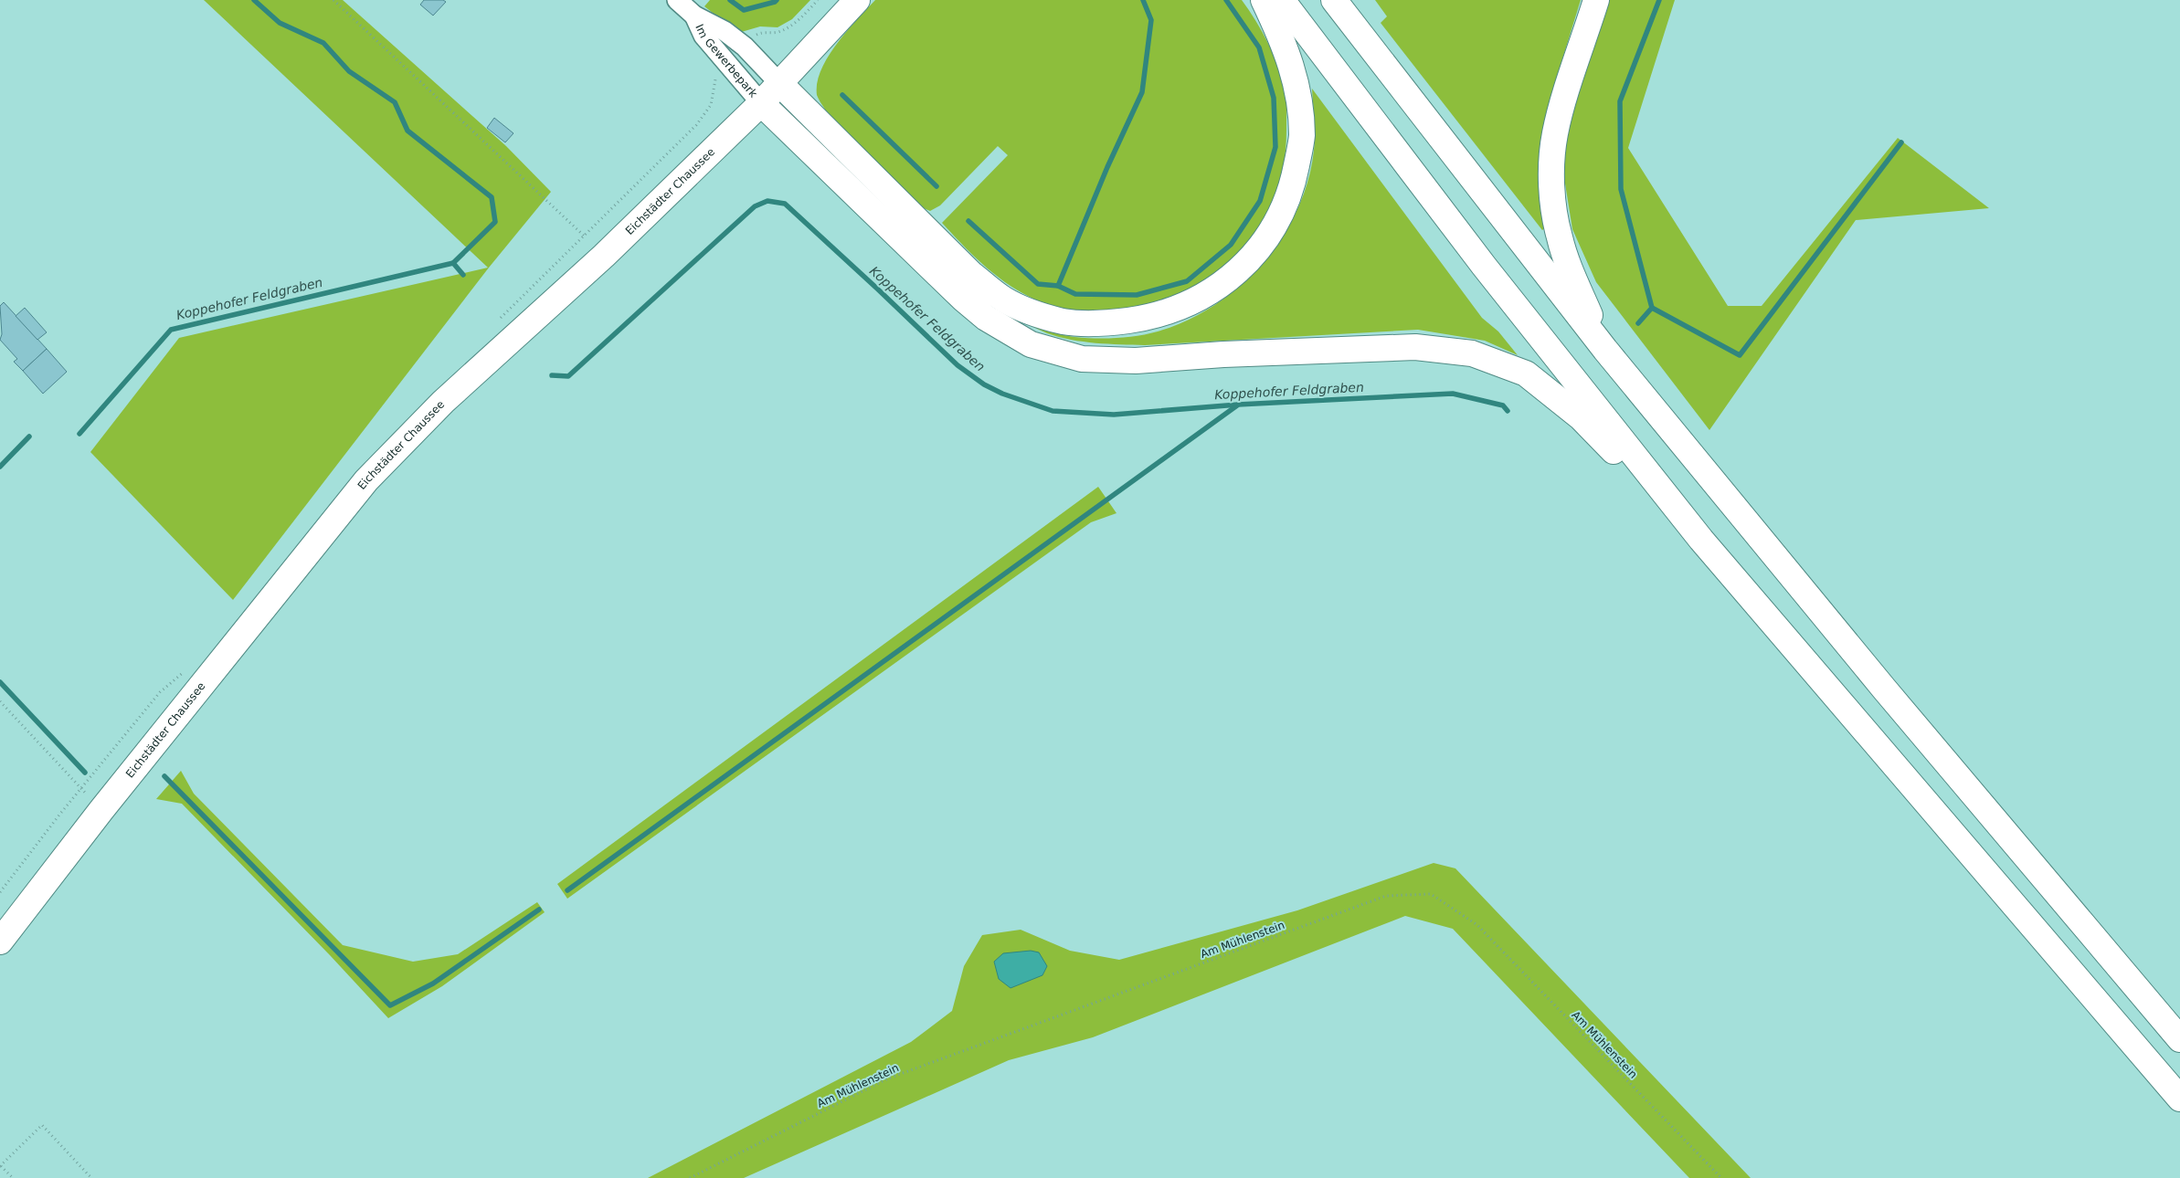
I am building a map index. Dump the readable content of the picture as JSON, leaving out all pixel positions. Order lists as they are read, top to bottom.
{
  "streets": {
    "main road": ["Eichstädter Chaussee"],
    "street": ["Im Gewerbepark"],
    "path": ["Am Mühlenstein"]
  },
  "crossings": [
    ["Im Gewerbepark", "Eichstädter Chaussee"]
  ],
  "water": ["Koppehofer Feldgraben"]
}
